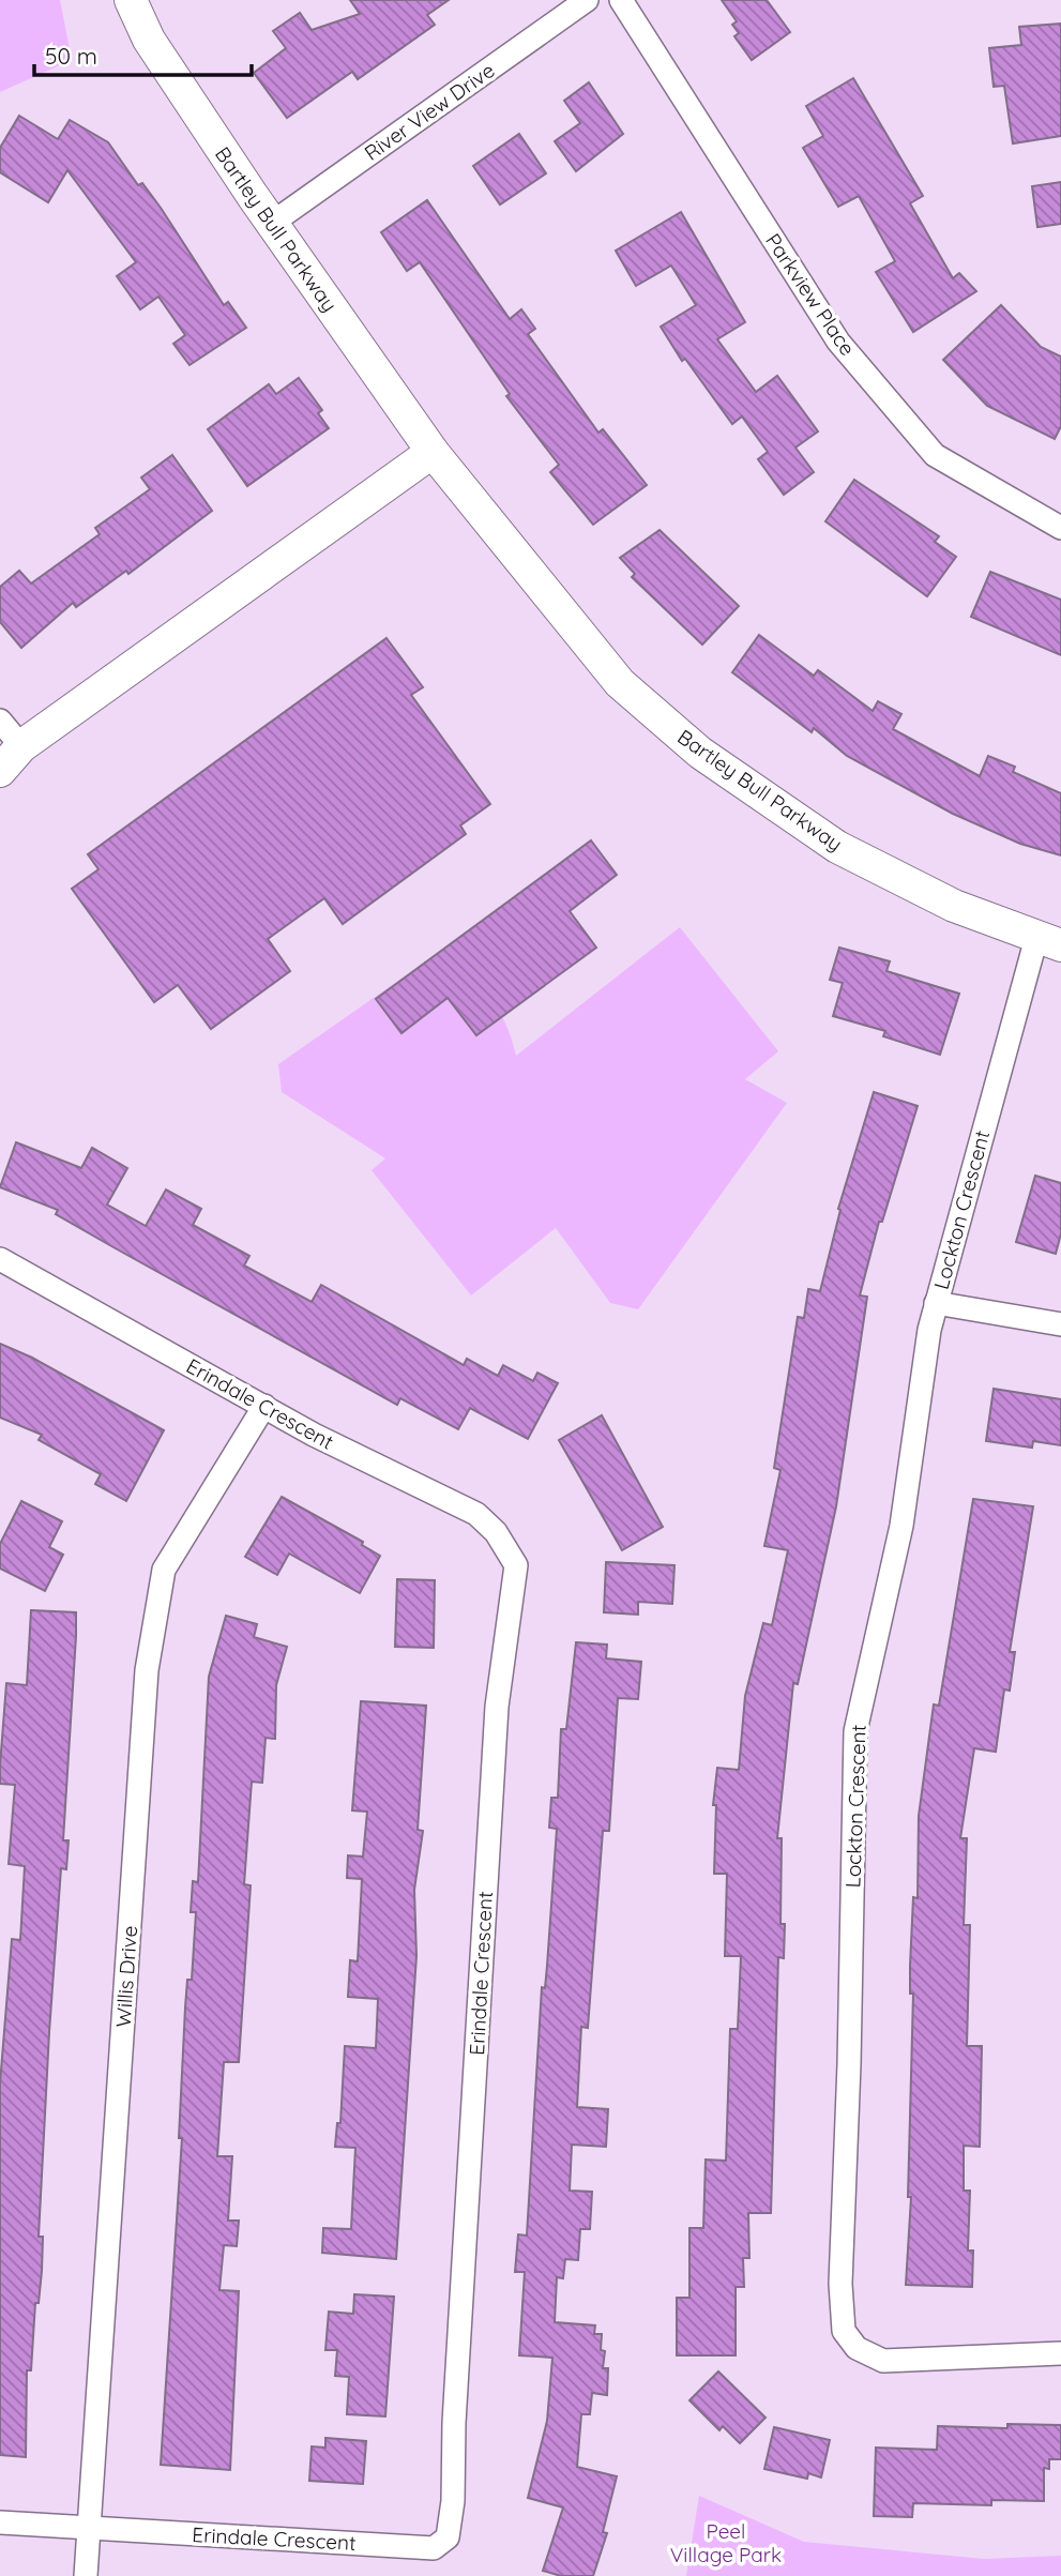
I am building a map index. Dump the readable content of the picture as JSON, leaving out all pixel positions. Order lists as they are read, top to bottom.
{
  "streets": {
    "street": [
      "River View Drive",
      "Bartley Bull Parkway",
      "Parkview Place",
      "Lockton Crescent",
      "Erindale Crescent",
      "Willis Drive"
    ]
  },
  "crossings": [
    ["River View Drive", "Bartley Bull Parkway"],
    ["Bartley Bull Parkway", "Lockton Crescent"],
    ["Erindale Crescent", "Willis Drive"]
  ],
  "parks": ["Peel Village Park"],
  "scale_bar": "50 m"
}
